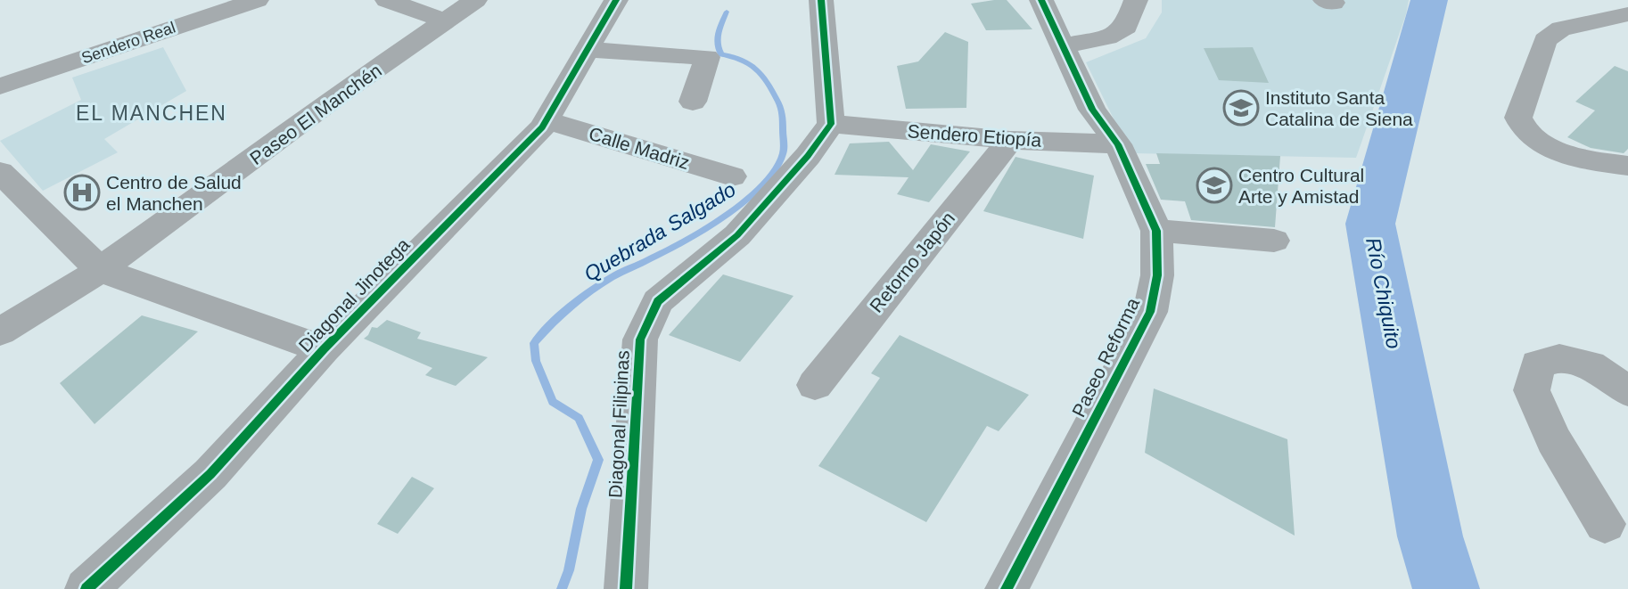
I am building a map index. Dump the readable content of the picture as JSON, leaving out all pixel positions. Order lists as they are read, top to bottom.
{
  "streets": {
    "street": [
      "Sendero Real",
      "Paseo El Manchén",
      "Sendero Etiopía",
      "Calle Madriz",
      "Retorno Japón",
      "Diagonal Jinotega",
      "Paseo Reforma",
      "Diagonal Filipinas"
    ]
  },
  "crossings": [
    ["Sendero Etiopía", "Retorno Japón"],
    ["Sendero Etiopía", "Paseo Reforma"],
    ["Sendero Etiopía", "Diagonal Filipinas"],
    ["Calle Madriz", "Diagonal Jinotega"]
  ],
  "districts": ["EL MANCHEN"],
  "water": ["Quebrada Salgado", "Río Chiquito"],
  "places": {
    "school or university": ["Instituto Santa Catalina de Siena", "Centro Cultural Arte y Amistad"],
    "hospital": ["Centro de Salud el Manchen"]
  }
}
